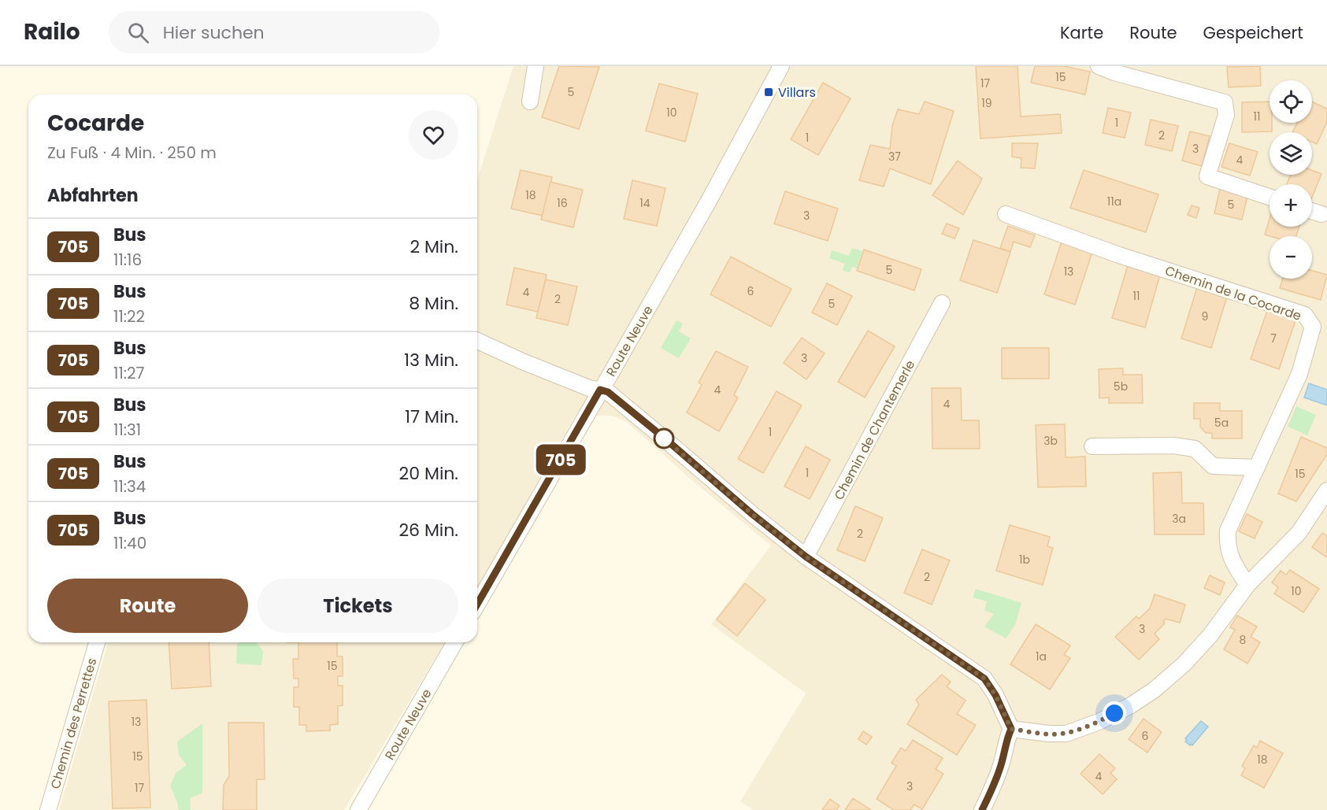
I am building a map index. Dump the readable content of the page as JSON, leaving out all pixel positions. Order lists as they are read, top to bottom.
{
  "streets": {
    "street": [
      "Chemin de la Cocarde",
      "Route Neuve",
      "Chemin de Chantemerle",
      "Chemin des Perrettes"
    ]
  },
  "places": {
    "transit": ["Villars"]
  },
  "lines": ["bus line 705"],
  "house_numbers": [
    "15",
    "17",
    "5",
    "19",
    "10",
    "11",
    "1",
    "2",
    "1",
    "3",
    "37",
    "4",
    "18",
    "11a",
    "16",
    "14",
    "5",
    "3",
    "5",
    "13",
    "6",
    "4",
    "11",
    "2",
    "5",
    "9",
    "7",
    "3",
    "5b",
    "4",
    "4",
    "5a",
    "1",
    "3b",
    "1",
    "15",
    "3a",
    "2",
    "1b",
    "2",
    "10",
    "3",
    "8",
    "1a",
    "15",
    "13",
    "6",
    "15",
    "18",
    "4",
    "3",
    "17"
  ],
  "page": {
    "header": "Railo",
    "search": "Hier suchen",
    "nav": ["Karte", "Route", "Gespeichert"],
    "on_map": "705",
    "map_buttons": ["+", "−"],
    "heading": [
      ["Cocarde", "Zu Fuß · 4 Min. · 250 m"],
      "Abfahrten"
    ],
    "list": [
      {
        "mark": "705",
        "name": "Bus",
        "note": "11:16",
        "value": "2 Min."
      },
      {
        "mark": "705",
        "name": "Bus",
        "note": "11:22",
        "value": "8 Min."
      },
      {
        "mark": "705",
        "name": "Bus",
        "note": "11:27",
        "value": "13 Min."
      },
      {
        "mark": "705",
        "name": "Bus",
        "note": "11:31",
        "value": "17 Min."
      },
      {
        "mark": "705",
        "name": "Bus",
        "note": "11:34",
        "value": "20 Min."
      },
      {
        "mark": "705",
        "name": "Bus",
        "note": "11:40",
        "value": "26 Min."
      }
    ],
    "buttons": ["Route", "Tickets"]
  }
}
